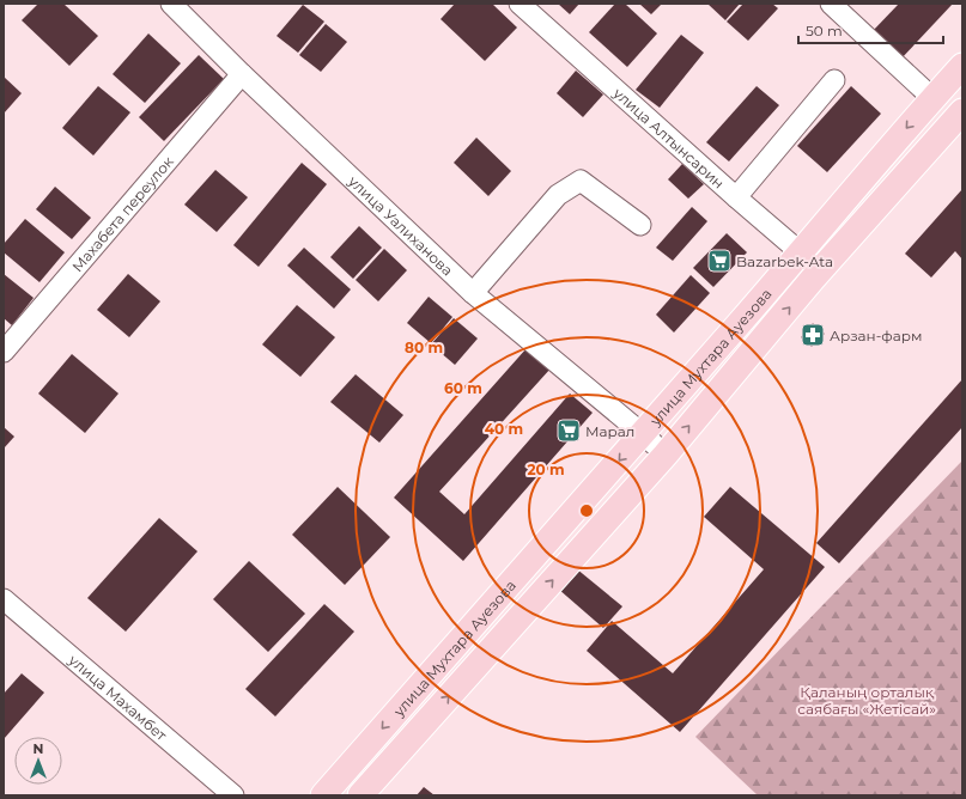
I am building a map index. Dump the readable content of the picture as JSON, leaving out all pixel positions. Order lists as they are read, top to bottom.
{
  "streets": {
    "main road": ["улица Мухтара Ауезова"],
    "street": [
      "улица Алтынсарин",
      "Махабета переулок",
      "улица Уалиханова",
      "улица Махамбет"
    ]
  },
  "crossings": [
    ["улица Алтынсарин", "улица Мухтара Ауезова"],
    ["Махабета переулок", "улица Уалиханова"],
    ["улица Уалиханова", "улица Мухтара Ауезова"]
  ],
  "parks": ["Қаланың орталық саябағы «Жетісай»"],
  "places": {
    "supermarket": ["Bazarbek-Ata", "Марал"],
    "pharmacy": ["Арзан-фарм"]
  },
  "scale_bar": "50 m",
  "north": "top",
  "rings": [
    "80 m",
    "60 m",
    "40 m",
    "20 m"
  ]
}
